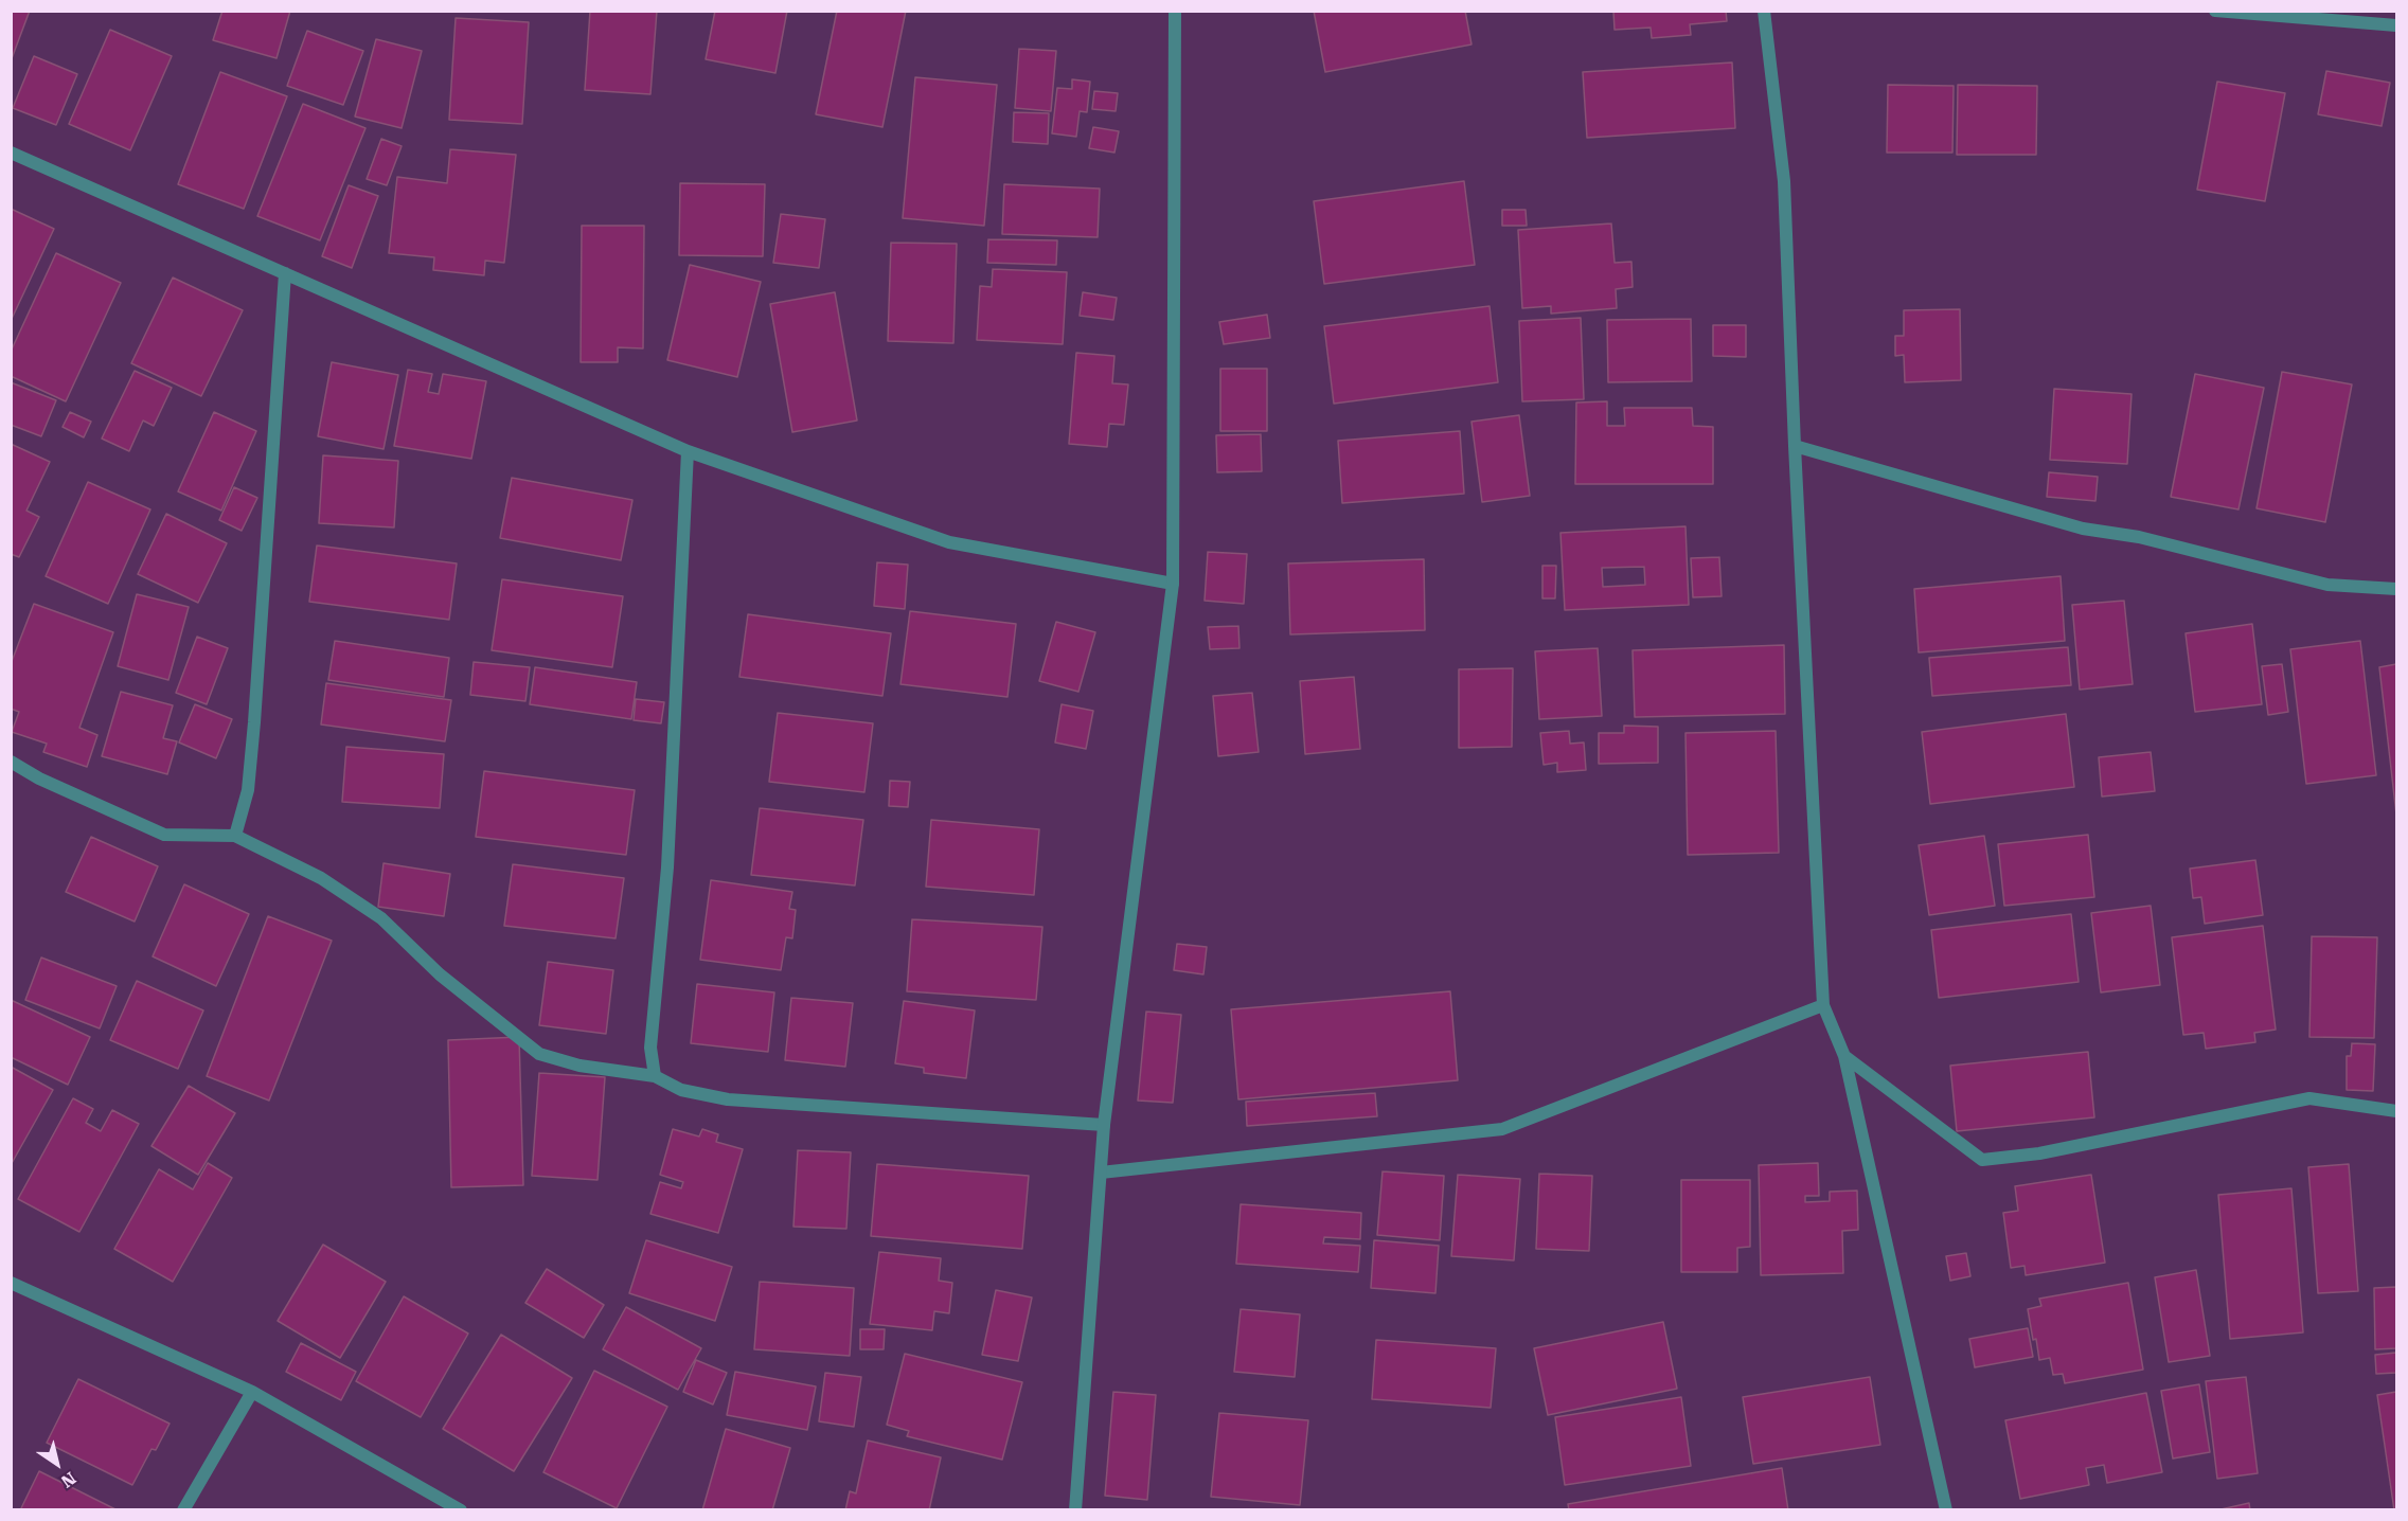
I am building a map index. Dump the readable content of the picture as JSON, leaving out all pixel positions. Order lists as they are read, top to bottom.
{
  "north": "bottom right"
}
